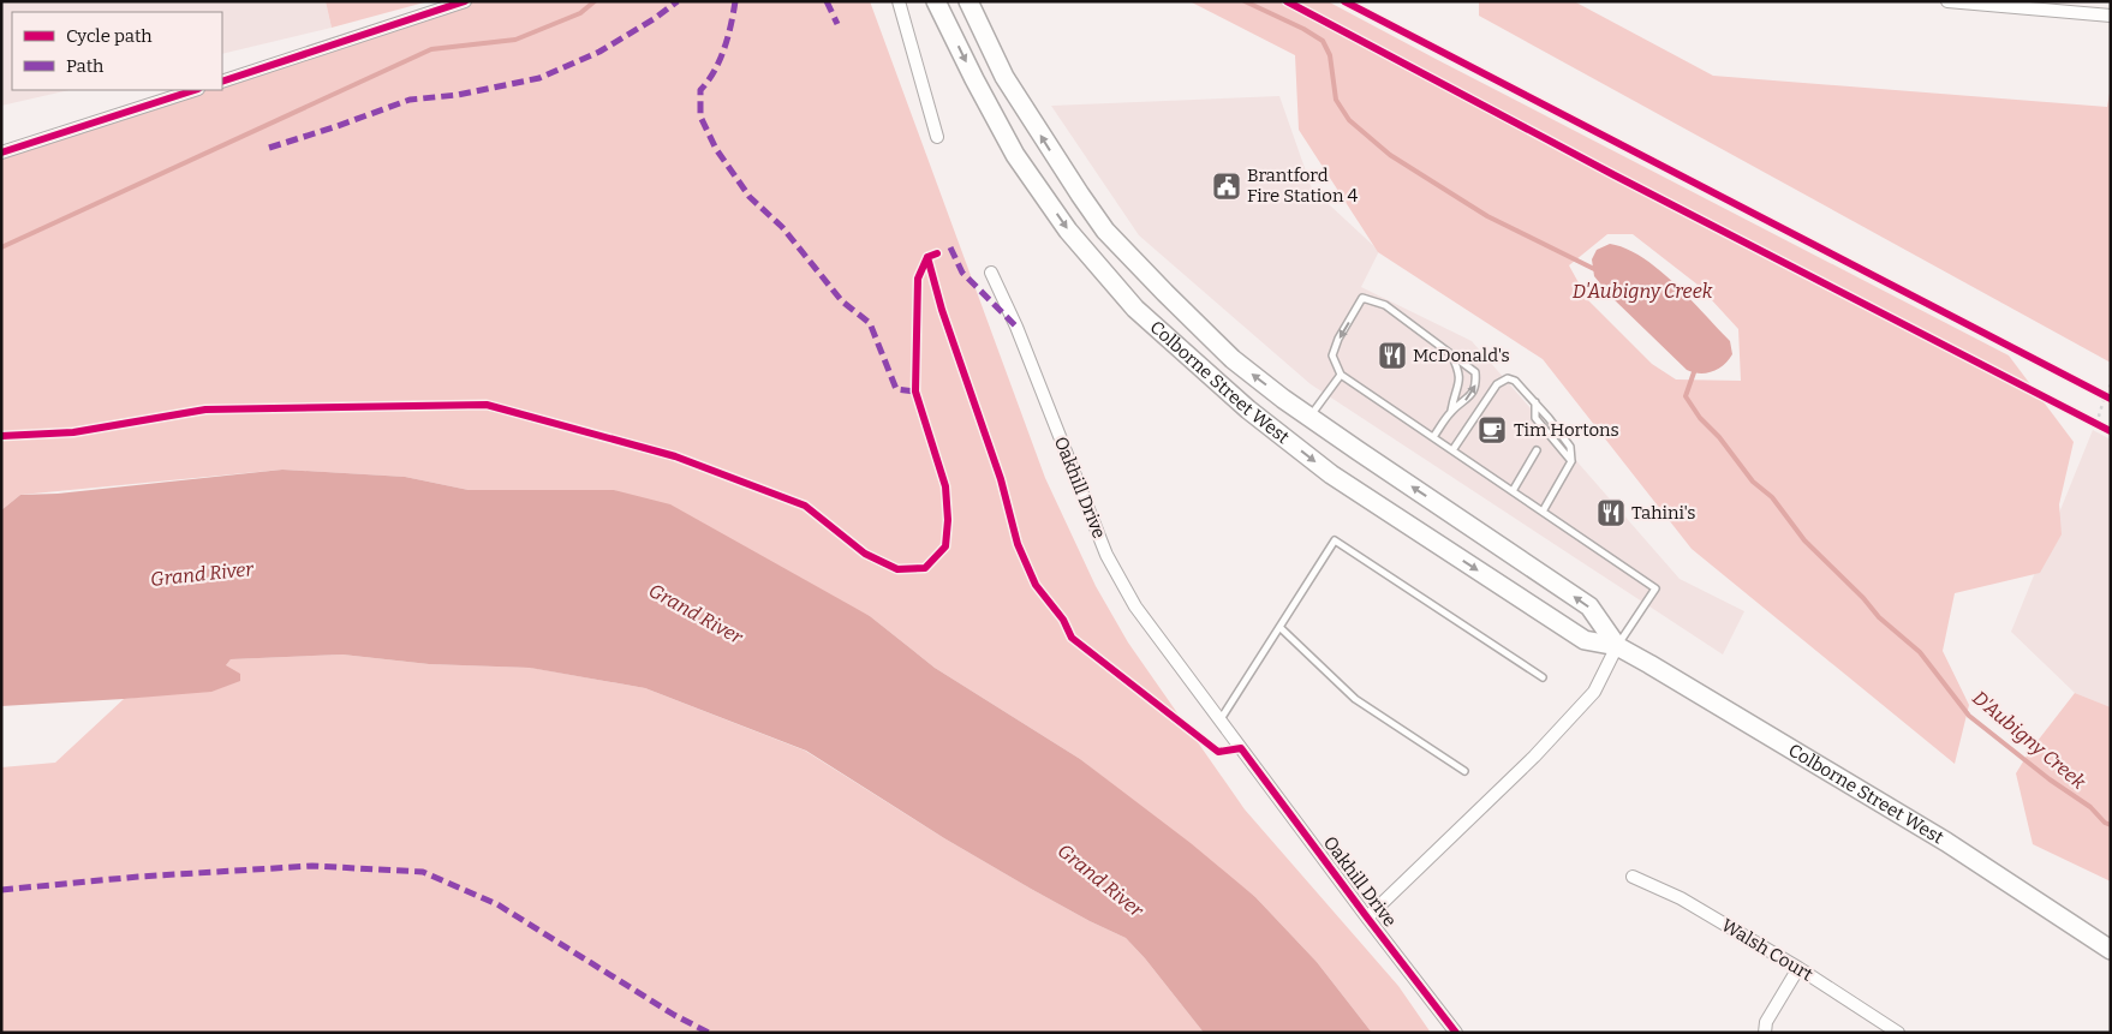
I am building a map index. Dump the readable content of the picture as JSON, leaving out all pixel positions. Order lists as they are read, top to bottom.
{
  "streets": {
    "main road": ["Colborne Street West"],
    "street": ["Oakhill Drive", "Walsh Court"]
  },
  "water": ["D'Aubigny Creek", "Grand River"],
  "places": {
    "public building": ["Brantford Fire Station 4"],
    "restaurant": ["McDonald's", "Tahini's"],
    "cafe": ["Tim Hortons"]
  },
  "legend": ["Cycle path", "Path"]
}
